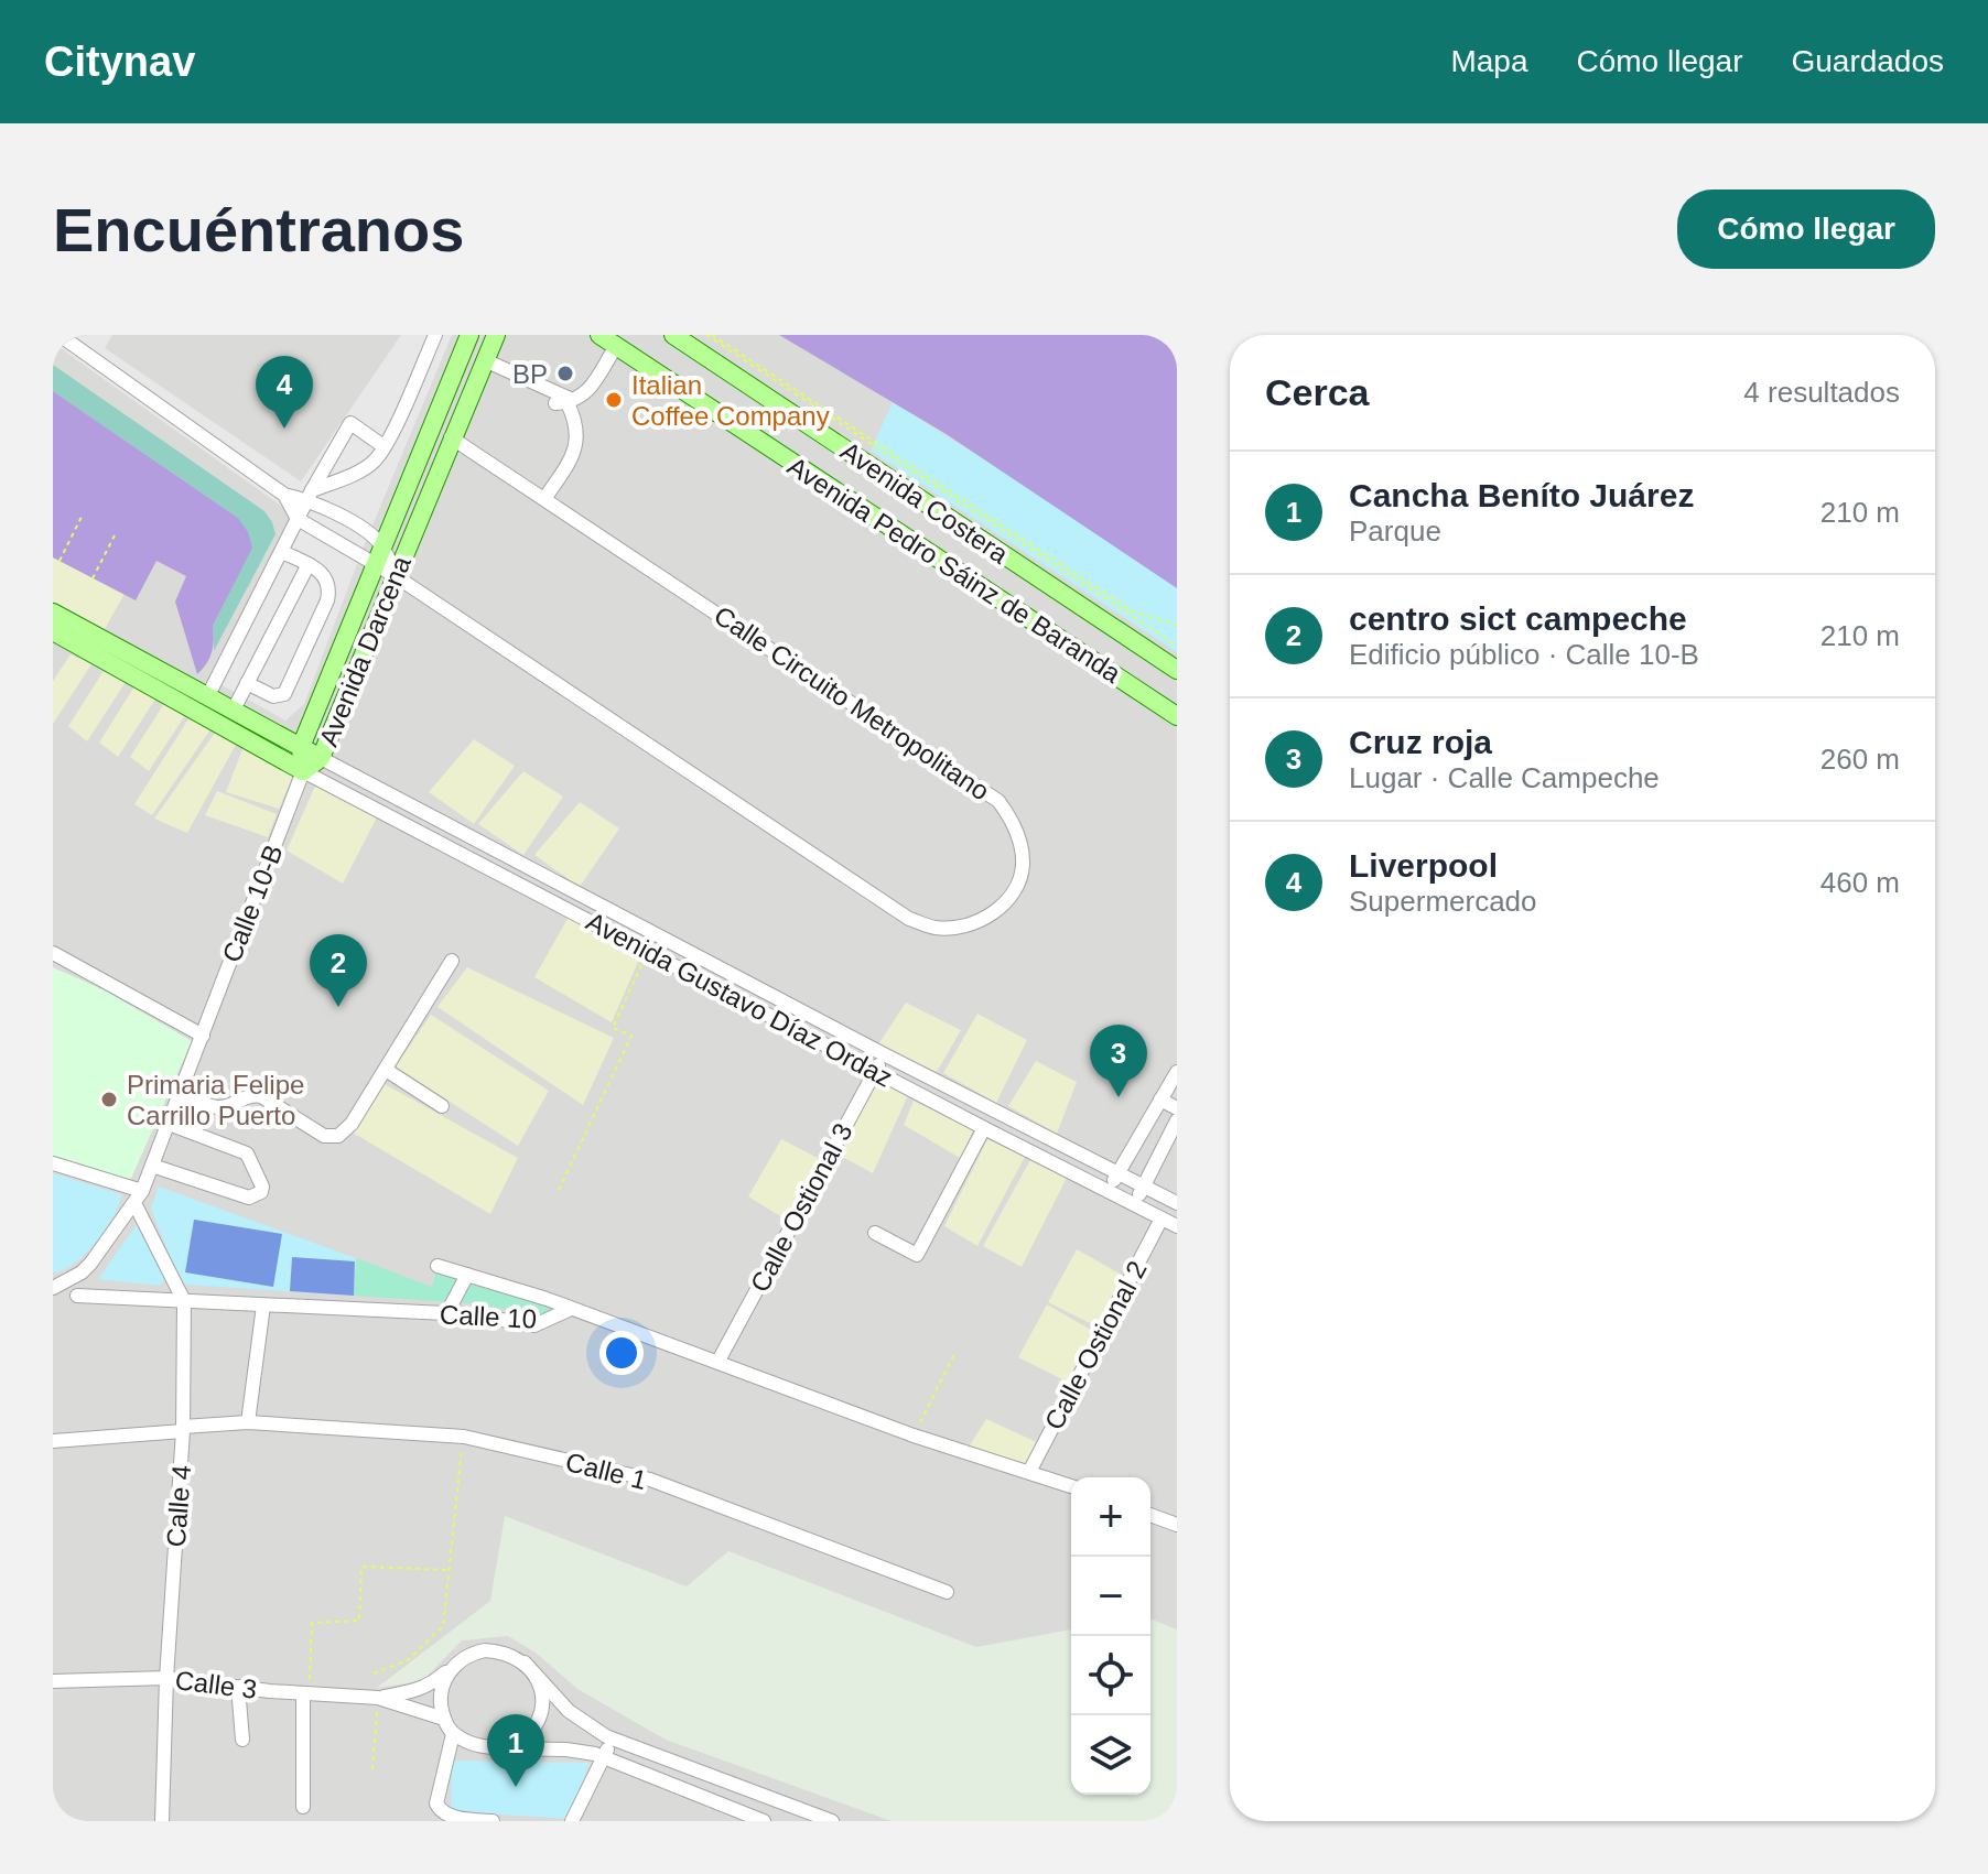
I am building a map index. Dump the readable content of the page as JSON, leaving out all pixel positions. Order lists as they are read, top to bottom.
{
  "streets": {
    "main road": ["Avenida Costera", "Avenida Pedro Sáinz de Baranda", "Avenida Darcena"],
    "street": [
      "Calle Circuito Metropolitano",
      "Calle 10-B",
      "Avenida Gustavo Díaz Ordaz",
      "Calle Ostional 3",
      "Calle 10",
      "Calle Ostional 2",
      "Calle 1",
      "Calle 4",
      "Calle 3"
    ]
  },
  "crossings": [
    ["Avenida Darcena", "Calle Circuito Metropolitano"],
    ["Avenida Darcena", "Calle 10-B"],
    ["Avenida Darcena", "Avenida Gustavo Díaz Ordaz"],
    ["Calle 10-B", "Avenida Gustavo Díaz Ordaz"],
    ["Calle 10-B", "Calle 4"],
    ["Avenida Gustavo Díaz Ordaz", "Calle Ostional 3"],
    ["Avenida Gustavo Díaz Ordaz", "Calle Ostional 2"],
    ["Calle Ostional 3", "Calle 10"],
    ["Calle 10", "Calle Ostional 2"],
    ["Calle 10", "Calle 4"],
    ["Calle 1", "Calle 4"],
    ["Calle 4", "Calle 3"]
  ],
  "places": ["BP", "Italian Coffee Company", "Primaria Felipe Carrillo Puerto"],
  "page": {
    "header": "Citynav",
    "nav": ["Mapa", "Cómo llegar", "Guardados"],
    "buttons": "Cómo llegar",
    "title": "Encuéntranos",
    "heading": ["Cerca", "4 resultados"],
    "pins": [
      "4",
      "2",
      "3",
      "1"
    ],
    "list": [
      {
        "mark": "1",
        "name": "Cancha Beníto Juárez",
        "note": "Parque",
        "value": "210 m"
      },
      {
        "mark": "2",
        "name": "centro sict campeche",
        "note": "Edificio público · Calle 10-B",
        "value": "210 m"
      },
      {
        "mark": "3",
        "name": "Cruz roja",
        "note": "Lugar · Calle Campeche",
        "value": "260 m"
      },
      {
        "mark": "4",
        "name": "Liverpool",
        "note": "Supermercado",
        "value": "460 m"
      }
    ],
    "map_buttons": ["+", "−"]
  }
}
